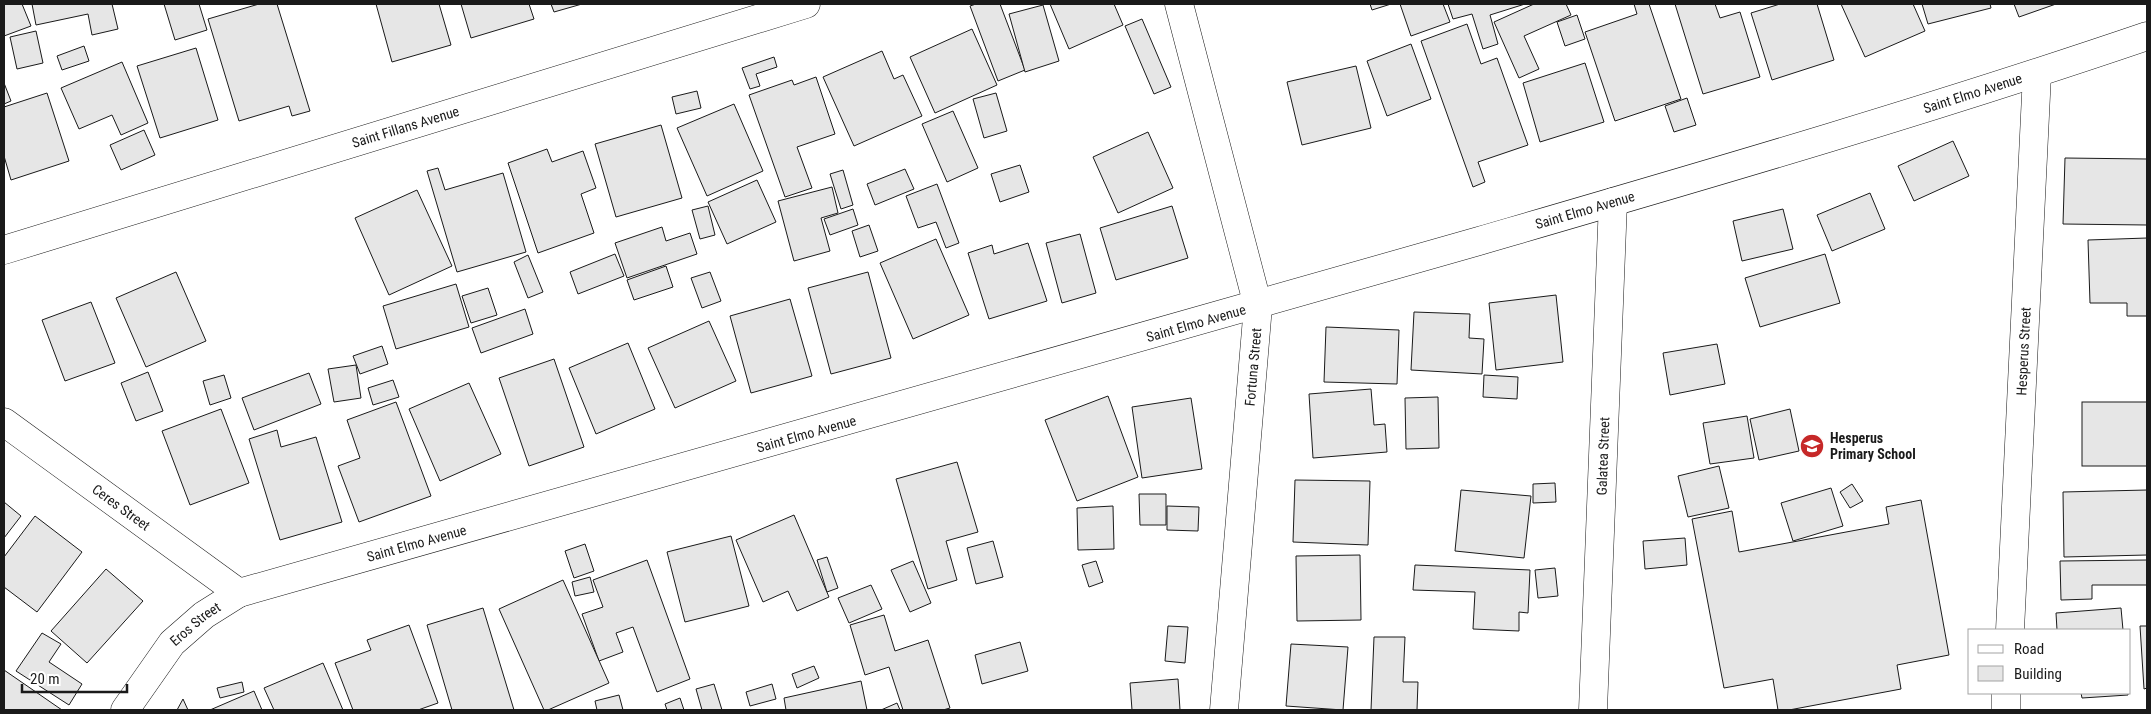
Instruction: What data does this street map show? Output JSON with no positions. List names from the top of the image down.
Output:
{
  "streets": {
    "street": [
      "Saint Elmo Avenue",
      "Saint Fillans Avenue",
      "Hesperus Street",
      "Fortuna Street",
      "Galatea Street",
      "Ceres Street",
      "Eros Street"
    ]
  },
  "crossings": [
    ["Saint Elmo Avenue", "Hesperus Street"],
    ["Saint Elmo Avenue", "Fortuna Street"],
    ["Saint Elmo Avenue", "Galatea Street"],
    ["Saint Elmo Avenue", "Ceres Street"],
    ["Saint Elmo Avenue", "Eros Street"],
    ["Ceres Street", "Eros Street"]
  ],
  "places": {
    "school or university": ["Hesperus Primary School"]
  },
  "legend": ["Road", "Building"],
  "scale_bar": "20 m"
}
